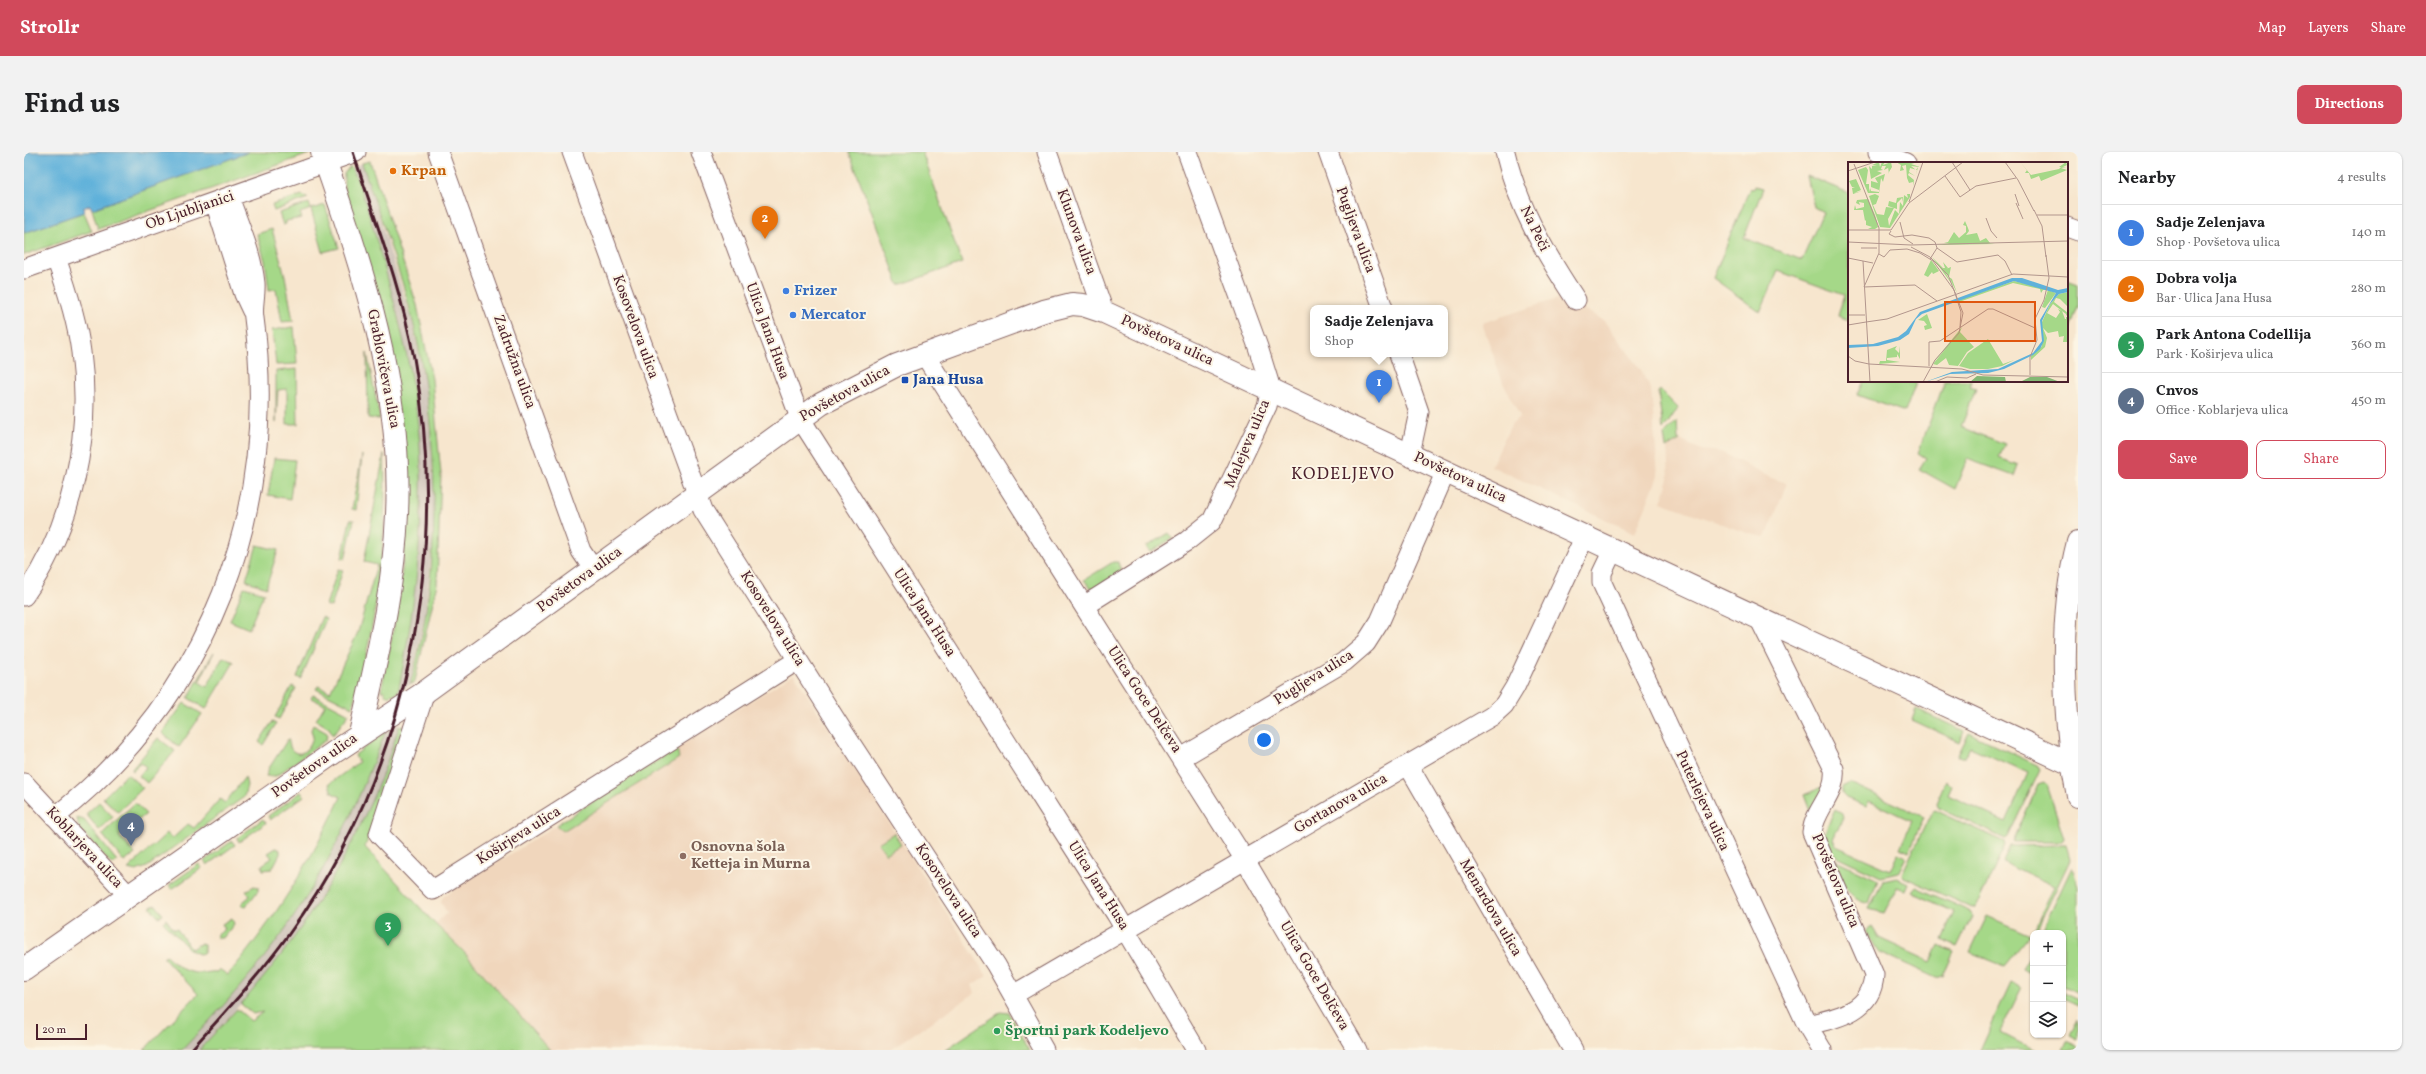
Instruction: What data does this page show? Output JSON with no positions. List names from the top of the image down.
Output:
{
  "streets": {
    "street": [
      "Ob Ljubljanici",
      "Na Peči",
      "Pugljeva ulica",
      "Klunova ulica",
      "Kosovelova ulica",
      "Ulica Jana Husa",
      "Povšetova ulica",
      "Zadružna ulica",
      "Grablovičeva ulica",
      "Malejeva ulica",
      "Ulica Goce Delčeva",
      "Puterlejeva ulica",
      "Gortanova ulica",
      "Koširjeva ulica",
      "Koblarjeva ulica",
      "Menardova ulica"
    ]
  },
  "crossings": [
    ["Ob Ljubljanici", "Grablovičeva ulica"],
    ["Pugljeva ulica", "Povšetova ulica"],
    ["Pugljeva ulica", "Ulica Goce Delčeva"],
    ["Klunova ulica", "Povšetova ulica"],
    ["Kosovelova ulica", "Povšetova ulica"],
    ["Kosovelova ulica", "Gortanova ulica"],
    ["Kosovelova ulica", "Koširjeva ulica"],
    ["Ulica Jana Husa", "Povšetova ulica"],
    ["Ulica Jana Husa", "Gortanova ulica"],
    ["Povšetova ulica", "Zadružna ulica"],
    ["Povšetova ulica", "Grablovičeva ulica"],
    ["Povšetova ulica", "Malejeva ulica"],
    ["Povšetova ulica", "Ulica Goce Delčeva"],
    ["Povšetova ulica", "Puterlejeva ulica"],
    ["Povšetova ulica", "Gortanova ulica"],
    ["Povšetova ulica", "Koširjeva ulica"],
    ["Povšetova ulica", "Koblarjeva ulica"],
    ["Malejeva ulica", "Ulica Goce Delčeva"],
    ["Ulica Goce Delčeva", "Gortanova ulica"],
    ["Gortanova ulica", "Menardova ulica"]
  ],
  "districts": ["KODELJEVO"],
  "places": {
    "other": [
      "Krpan",
      "Frizer",
      "Mercator",
      "Osnovna šola Ketteja in Murna",
      "Športni park Kodeljevo"
    ],
    "transit": ["Jana Husa"]
  },
  "scale_bar": "20 m",
  "page": {
    "header": "Strollr",
    "nav": ["Map", "Layers", "Share"],
    "title": "Find us",
    "buttons": [
      "Directions",
      ["Save", "Share"]
    ],
    "heading": ["Nearby", "4 results"],
    "list": [
      {
        "mark": "1",
        "name": "Sadje Zelenjava",
        "note": "Shop · Povšetova ulica",
        "value": "140 m"
      },
      {
        "mark": "2",
        "name": "Dobra volja",
        "note": "Bar · Ulica Jana Husa",
        "value": "280 m"
      },
      {
        "mark": "3",
        "name": "Park Antona Codellija",
        "note": "Park · Koširjeva ulica",
        "value": "360 m"
      },
      {
        "mark": "4",
        "name": "Cnvos",
        "note": "Office · Koblarjeva ulica",
        "value": "450 m"
      }
    ],
    "pins": [
      "2",
      "1",
      "4",
      "3"
    ],
    "popup": ["Sadje Zelenjava", "Shop"],
    "map_buttons": ["+", "−"],
    "scale": "20 m"
  }
}
